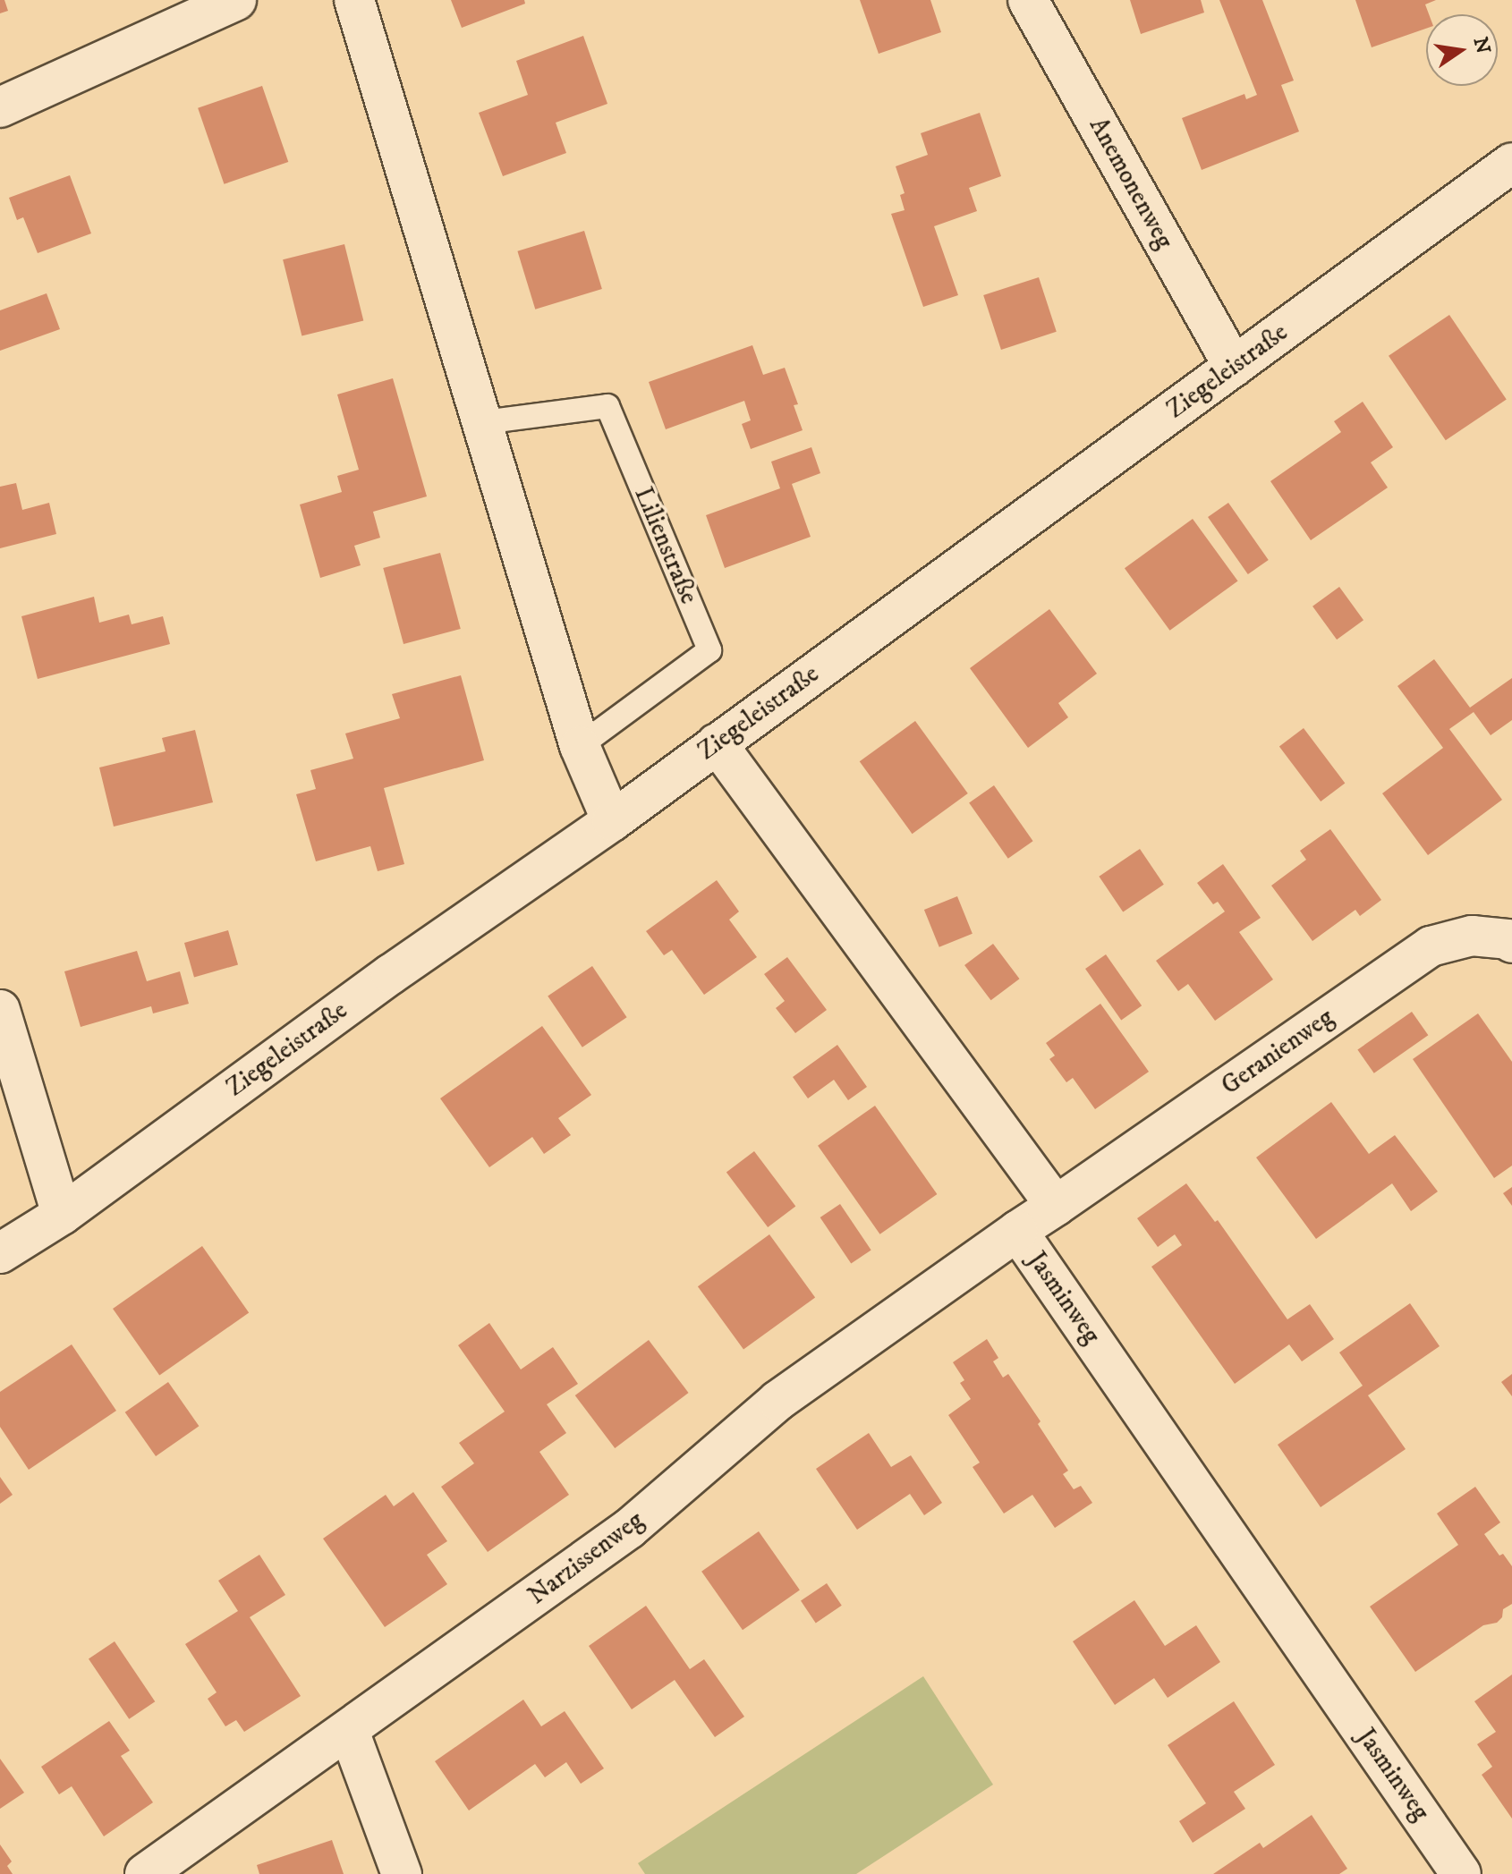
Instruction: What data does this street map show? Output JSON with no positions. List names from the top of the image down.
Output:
{
  "streets": {
    "street": [
      "Anemonenweg",
      "Ziegeleistraße",
      "Geranienweg",
      "Jasminweg",
      "Narzissenweg"
    ],
    "lane": ["Lilienstraße"]
  },
  "crossings": [
    ["Anemonenweg", "Ziegeleistraße"],
    ["Geranienweg", "Jasminweg"],
    ["Jasminweg", "Narzissenweg"]
  ],
  "north": "right"
}
